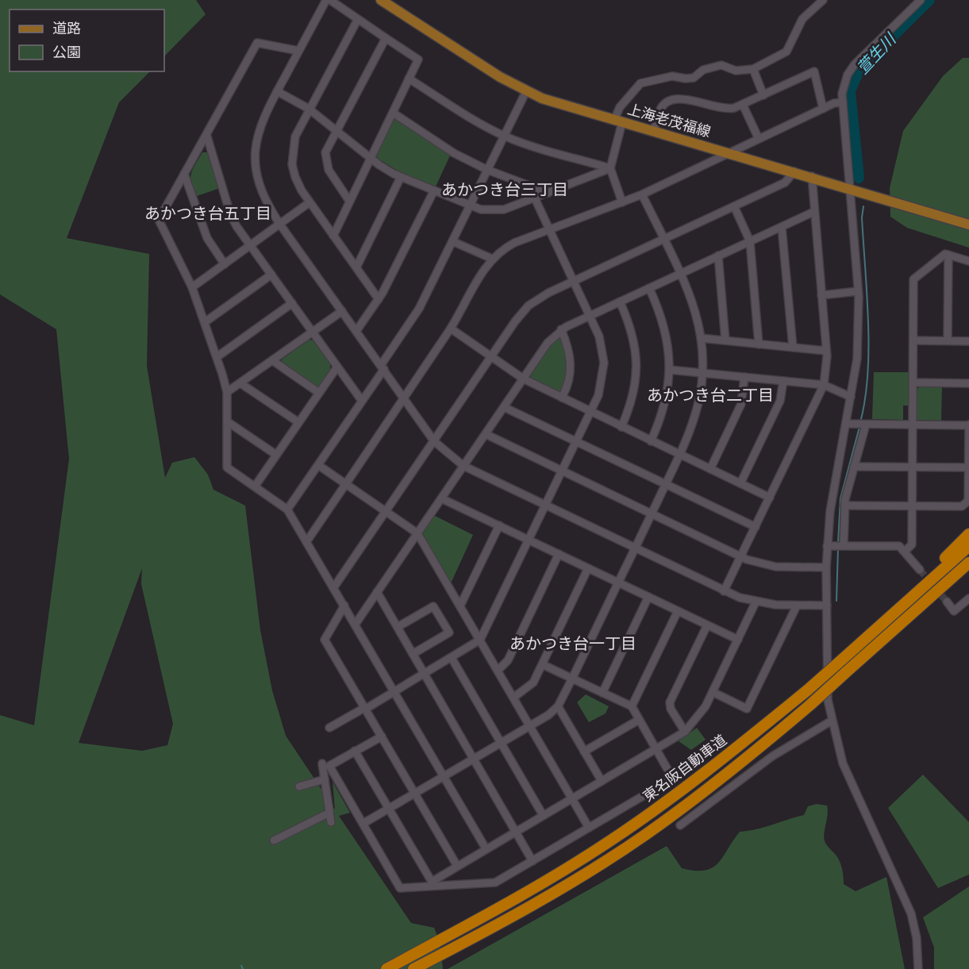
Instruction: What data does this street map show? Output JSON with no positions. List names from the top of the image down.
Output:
{
  "streets": {
    "highway": ["東名阪自動車道"],
    "main road": ["上海老茂福線"]
  },
  "districts": [
    "あかつき台三丁目",
    "あかつき台五丁目",
    "あかつき台二丁目",
    "あかつき台一丁目"
  ],
  "water": ["萱生川"],
  "legend": ["道路", "公園"]
}
